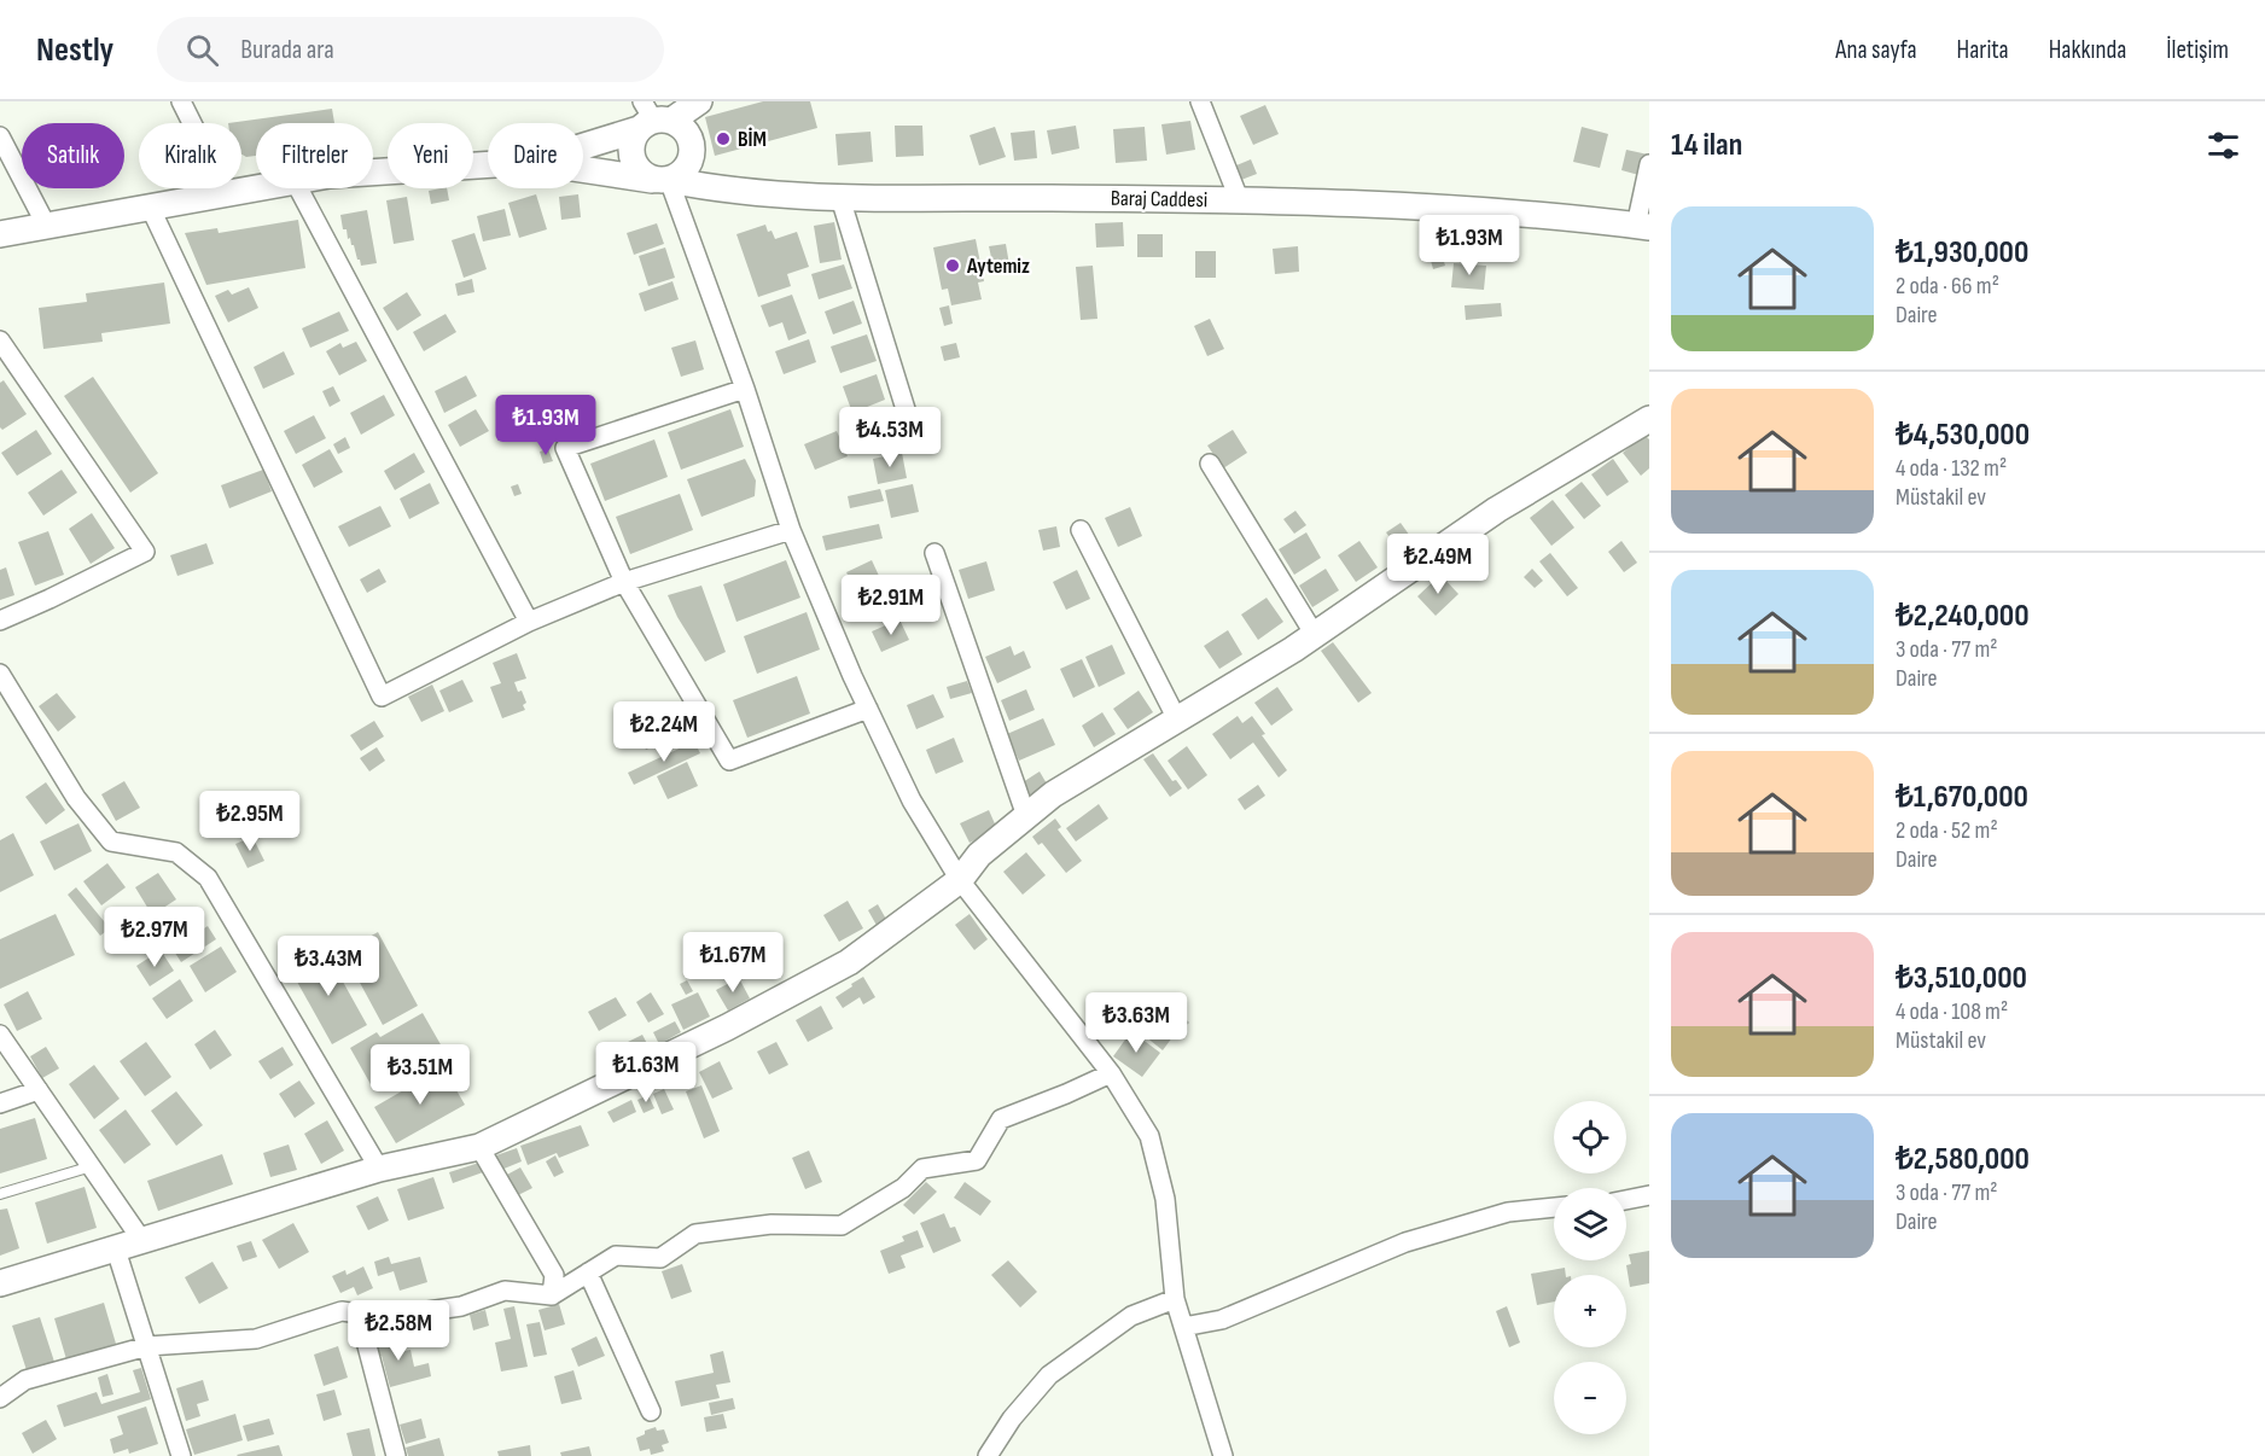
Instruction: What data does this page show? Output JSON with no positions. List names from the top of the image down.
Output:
{
  "streets": {
    "main road": ["Baraj Caddesi"]
  },
  "places": ["BİM", "Aytemiz"],
  "page": {
    "header": "Nestly",
    "search": "Burada ara",
    "nav": [
      "Ana sayfa",
      "Harita",
      "Hakkında",
      "İletişim"
    ],
    "heading": "14 ilan",
    "chip": [
      "Satılık",
      "Kiralık",
      "Filtreler",
      "Yeni",
      "Daire"
    ],
    "list": [
      {
        "name": "₺1,930,000",
        "note": "2 oda · 66 m² · Daire"
      },
      {
        "name": "₺4,530,000",
        "note": "4 oda · 132 m² · Müstakil ev"
      },
      {
        "name": "₺2,240,000",
        "note": "3 oda · 77 m² · Daire"
      },
      {
        "name": "₺1,670,000",
        "note": "2 oda · 52 m² · Daire"
      },
      {
        "name": "₺3,510,000",
        "note": "4 oda · 108 m² · Müstakil ev"
      },
      {
        "name": "₺2,580,000",
        "note": "3 oda · 77 m² · Daire"
      }
    ],
    "price": [
      "₺1.93M",
      "₺1.93M",
      "₺4.53M",
      "₺2.49M",
      "₺2.91M",
      "₺2.24M",
      "₺2.95M",
      "₺2.97M",
      "₺1.67M",
      "₺3.43M",
      "₺3.63M",
      "₺1.63M",
      "₺3.51M",
      "₺2.58M"
    ],
    "map_buttons": ["+", "−"]
  }
}
